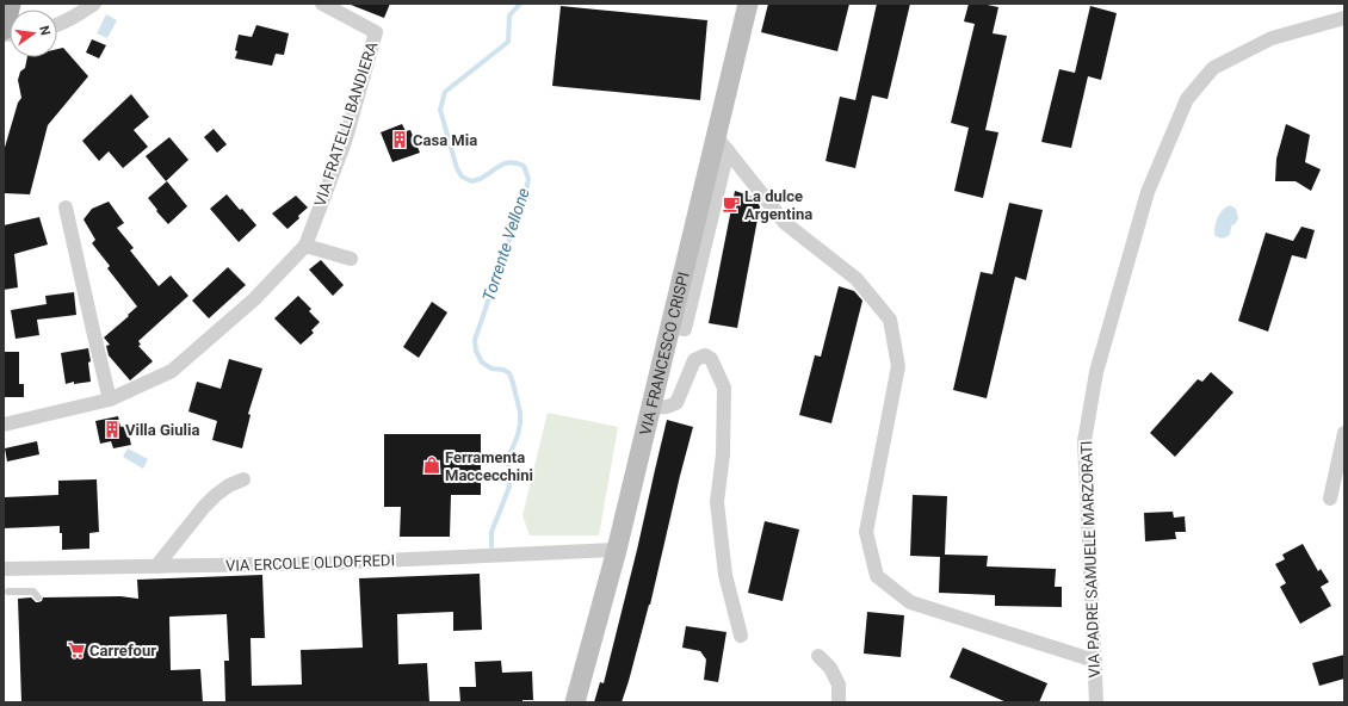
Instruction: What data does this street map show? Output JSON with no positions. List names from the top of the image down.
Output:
{
  "streets": {
    "street": [
      "VIA FRATELLI BANDIERA",
      "VIA FRANCESCO CRISPI",
      "VIA PADRE SAMUELE MARZORATI",
      "VIA ERCOLE OLDOFREDI"
    ]
  },
  "crossings": [
    ["VIA FRANCESCO CRISPI", "VIA ERCOLE OLDOFREDI"]
  ],
  "water": ["Torrente Vellone"],
  "places": {
    "building": ["Casa Mia", "Villa Giulia"],
    "cafe": ["La dulce Argentina"],
    "shop": ["Ferramenta Maccecchini"],
    "supermarket": ["Carrefour"]
  },
  "north": "right"
}
